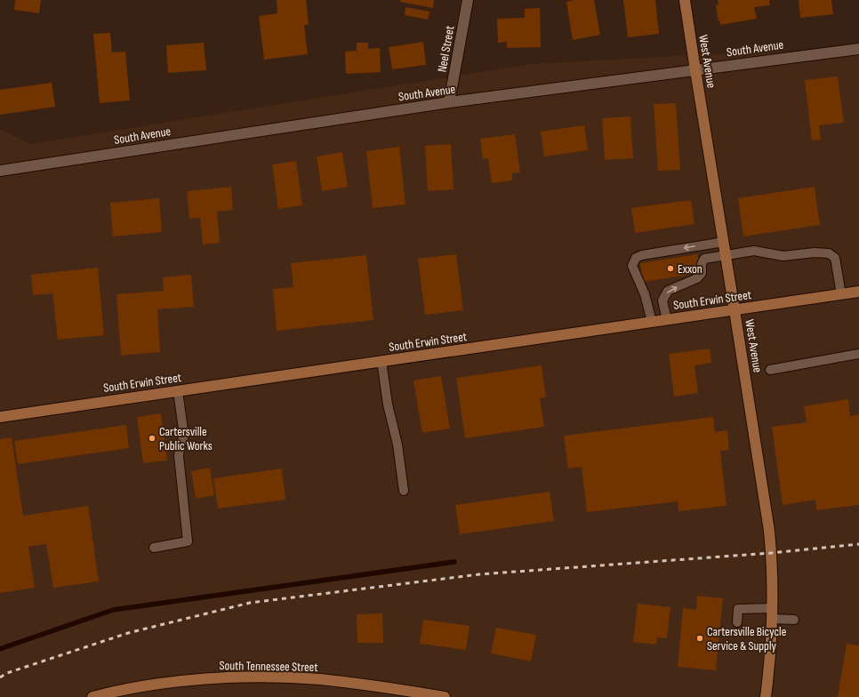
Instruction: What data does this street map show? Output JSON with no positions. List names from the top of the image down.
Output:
{
  "streets": {
    "street": [
      "South Avenue",
      "Neel Street",
      "West Avenue",
      "South Erwin Street",
      "South Tennessee Street"
    ]
  },
  "crossings": [
    ["South Avenue", "Neel Street"],
    ["South Avenue", "West Avenue"],
    ["West Avenue", "South Erwin Street"]
  ],
  "places": ["Exxon", "Cartersville Public Works", "Cartersville Bicycle Service & Supply"]
}
